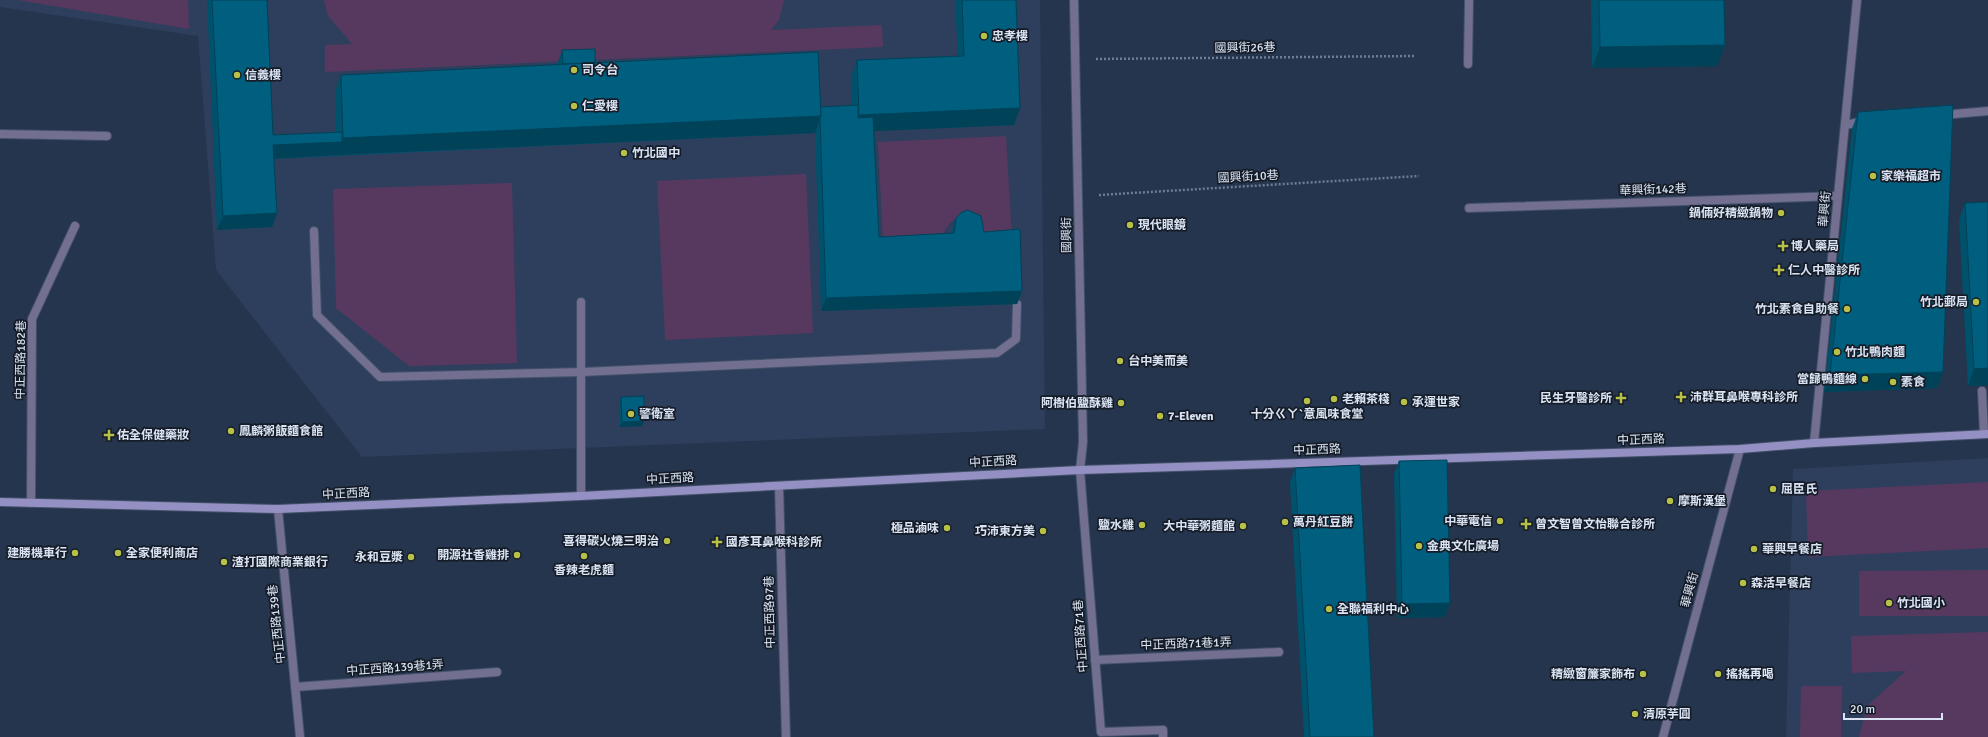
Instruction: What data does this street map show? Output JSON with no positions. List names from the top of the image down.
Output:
{
  "streets": {
    "main road": ["中正西路"],
    "street": [
      "華興街142巷",
      "華興街",
      "國興街",
      "中正西路182巷",
      "中正西路97巷",
      "中正西路139巷",
      "中正西路71巷",
      "中正西路71巷1弄",
      "中正西路139巷1弄"
    ],
    "path": ["國興街26巷", "國興街10巷"]
  },
  "crossings": [
    ["國興街26巷", "國興街"],
    ["國興街10巷", "國興街"],
    ["華興街142巷", "華興街"],
    ["華興街", "中正西路"],
    ["國興街", "中正西路"],
    ["國興街", "中正西路71巷"],
    ["中正西路182巷", "中正西路"],
    ["中正西路", "中正西路97巷"],
    ["中正西路", "中正西路139巷"],
    ["中正西路", "中正西路71巷"],
    ["中正西路139巷", "中正西路139巷1弄"],
    ["中正西路71巷", "中正西路71巷1弄"]
  ],
  "places": {
    "other": [
      "忠孝樓",
      "司令台",
      "信義樓",
      "仁愛樓",
      "竹北國中",
      "家樂福超市",
      "鍋倆好精緻鍋物",
      "現代眼鏡",
      "竹北郵局",
      "竹北素食自助餐",
      "竹北鴨肉麵",
      "台中美而美",
      "當歸鴨麵線",
      "素食",
      "老賴茶棧",
      "十分ㄍㄚˋ意風味食堂",
      "承運世家",
      "阿樹伯鹽酥雞",
      "警衛室",
      "7-Eleven",
      "鳳麟粥飯麵食館",
      "屈臣氏",
      "摩斯漢堡",
      "中華電信",
      "萬丹紅豆餅",
      "鹽水雞",
      "大中華粥麵館",
      "極品滷味",
      "巧沛東方美",
      "喜得碳火燒三明治",
      "金典文化廣場",
      "華興早餐店",
      "建勝機車行",
      "全家便利商店",
      "開源社香雞排",
      "香辣老虎麵",
      "永和豆漿",
      "渣打國際商業銀行",
      "森活早餐店",
      "竹北國小",
      "全聯福利中心",
      "精緻窗簾家飾布",
      "搖搖再喝",
      "清原芋圓"
    ],
    "health": [
      "博人藥局",
      "仁人中醫診所",
      "沛群耳鼻喉專科診所",
      "民生牙醫診所",
      "佑全保健藥妝",
      "曾文智曾文怡聯合診所",
      "國彥耳鼻喉科診所"
    ]
  },
  "scale_bar": "20 m"
}
